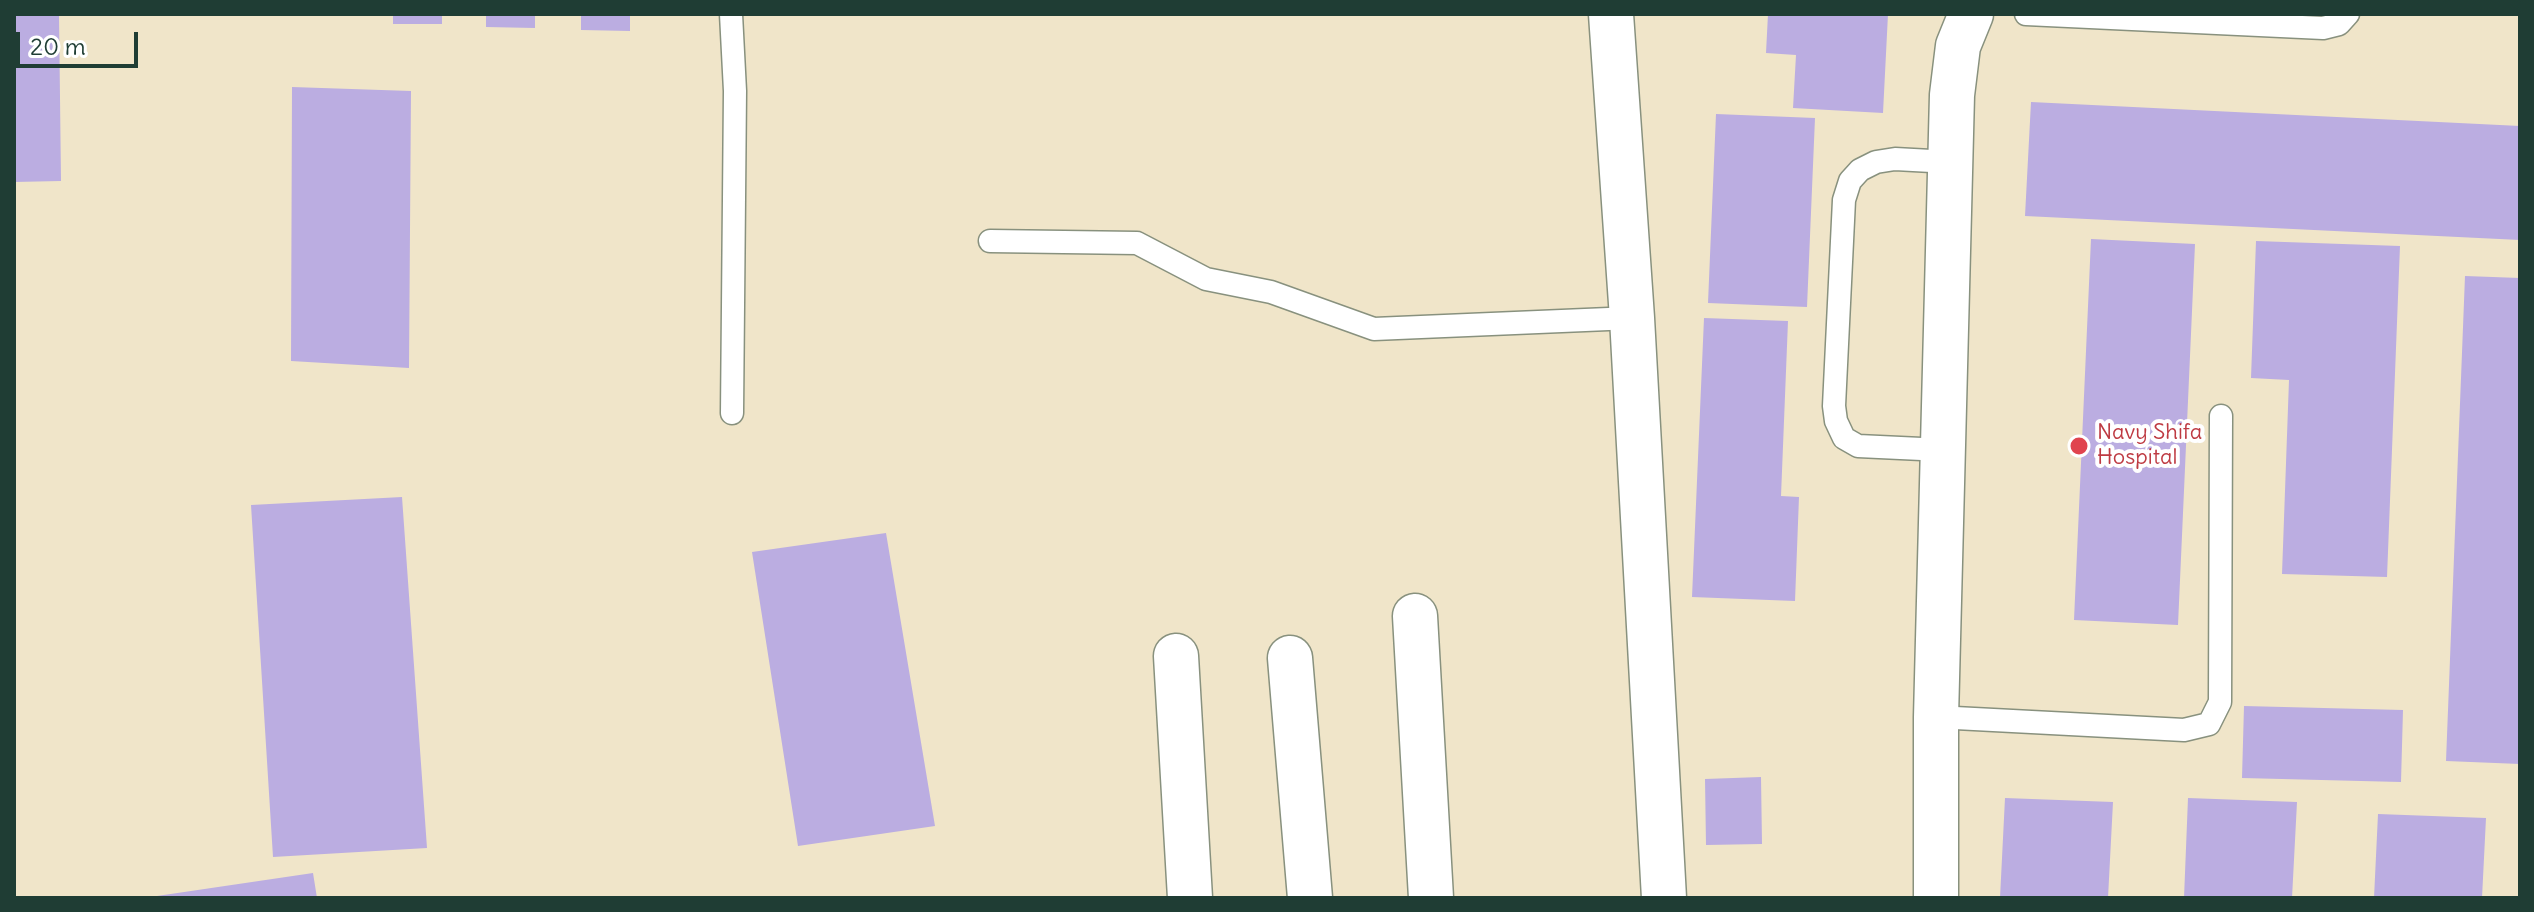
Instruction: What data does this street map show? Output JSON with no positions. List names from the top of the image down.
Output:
{
  "places": ["Navy Shifa Hospital"],
  "scale_bar": "20 m"
}
